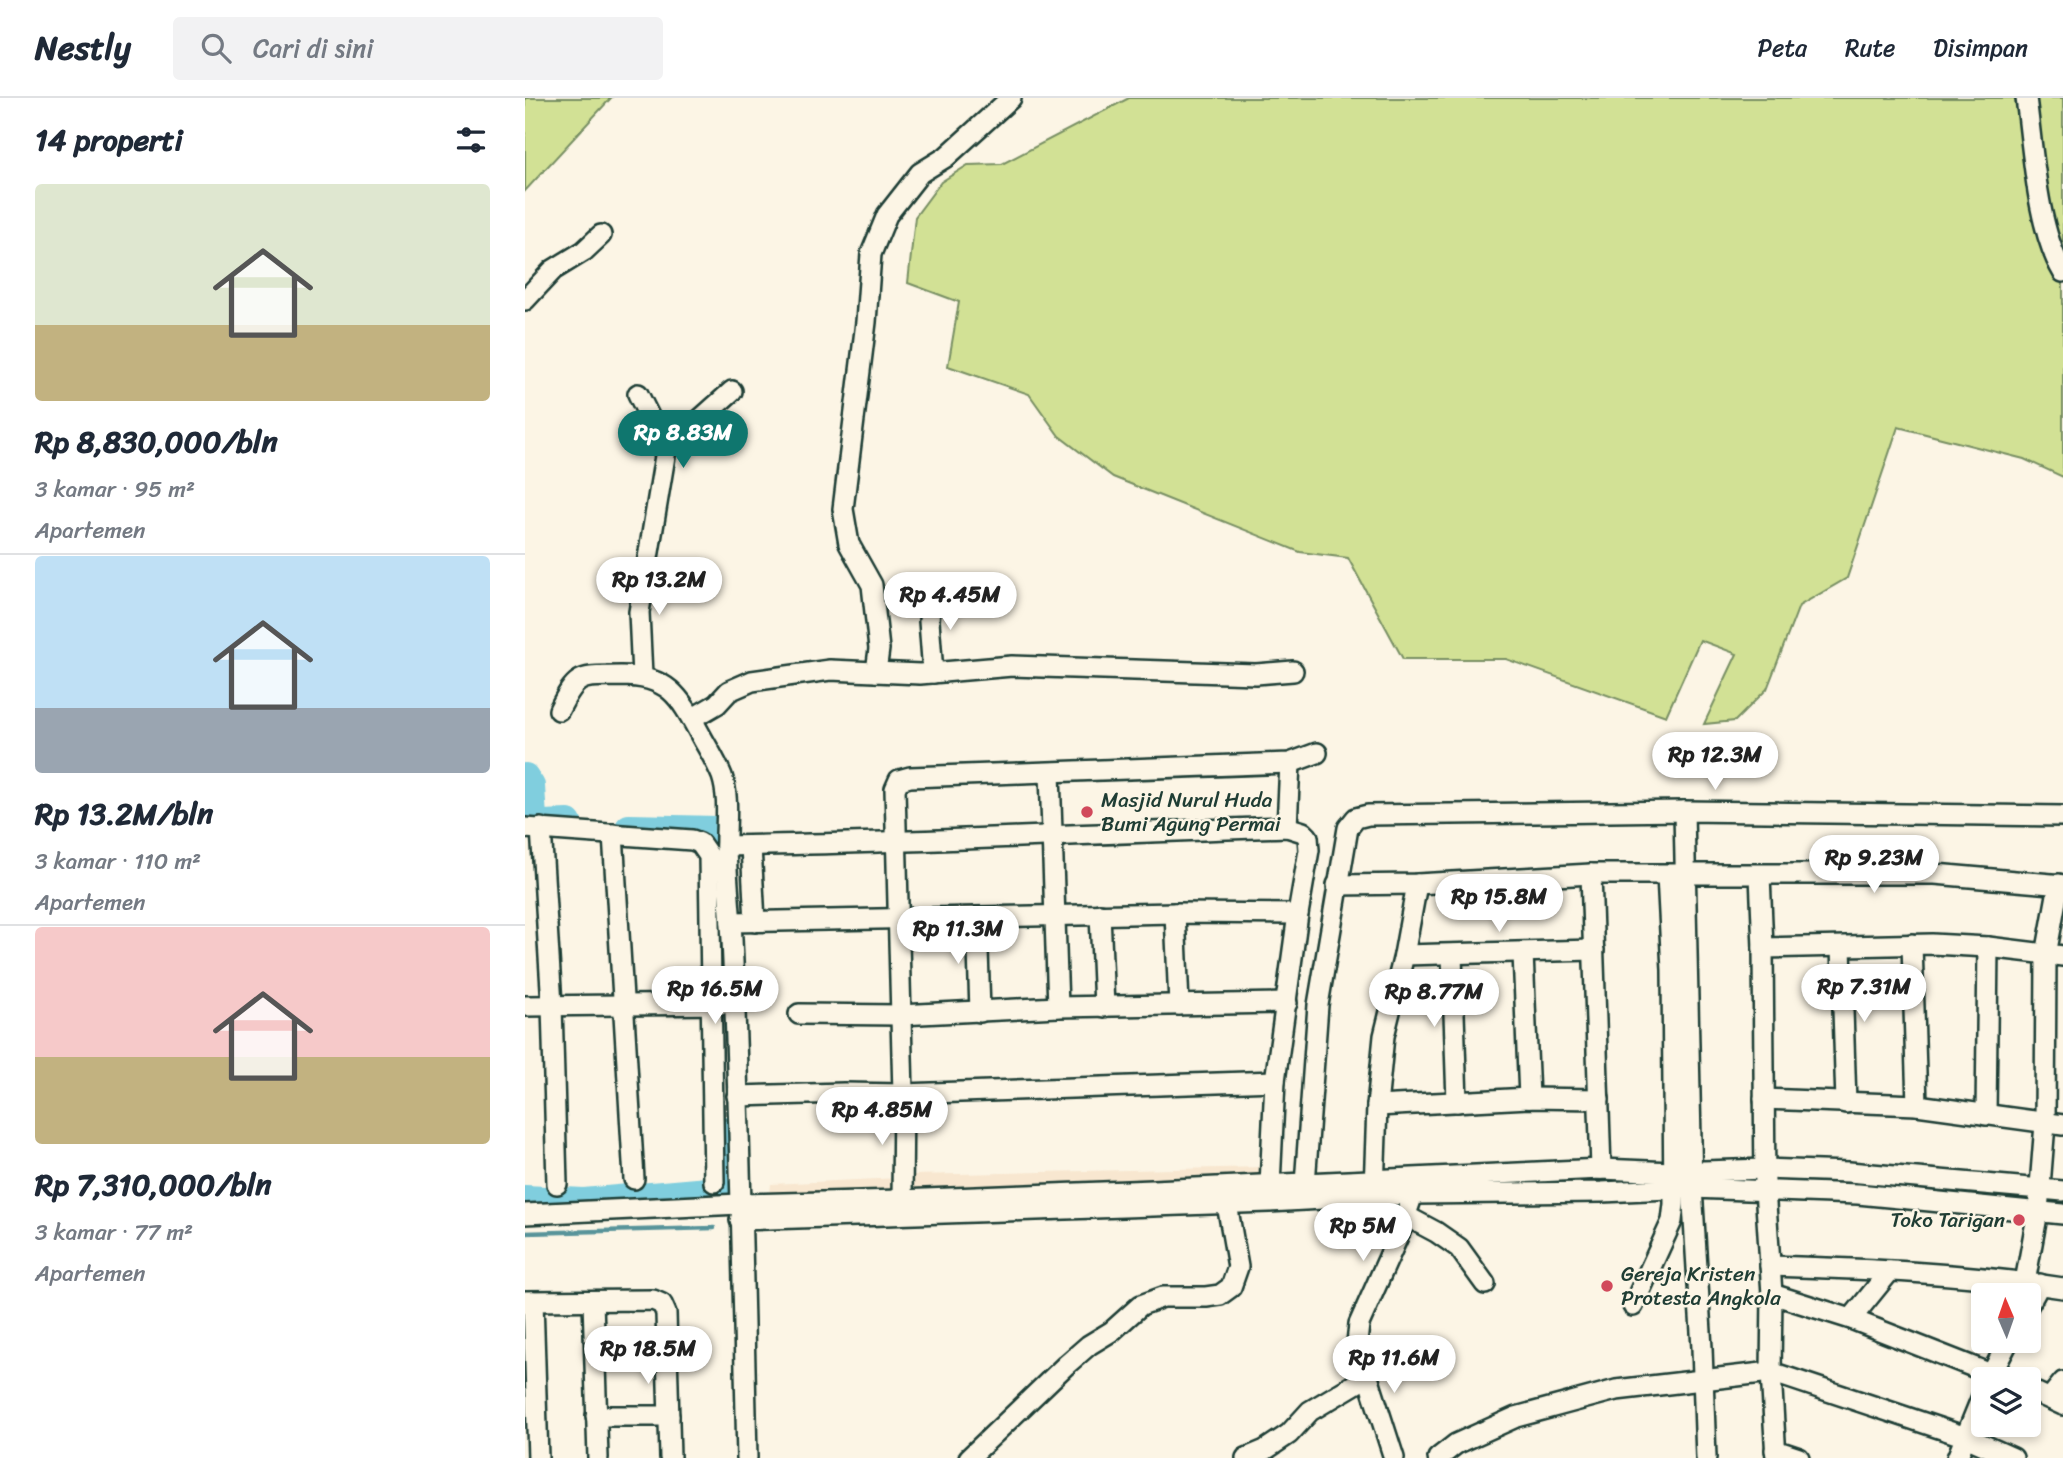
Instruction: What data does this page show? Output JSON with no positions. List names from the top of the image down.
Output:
{
  "places": ["Masjid Nurul Huda Bumi Agung Permai", "Toko Tarigan", "Gereja Kristen Protesta Angkola"],
  "north": "top",
  "page": {
    "header": "Nestly",
    "search": "Cari di sini",
    "nav": ["Peta", "Rute", "Disimpan"],
    "heading": "14 properti",
    "list": [
      {
        "name": "Rp 8,830,000/bln",
        "note": "3 kamar · 95 m² · Apartemen"
      },
      {
        "name": "Rp 13.2M/bln",
        "note": "3 kamar · 110 m² · Apartemen"
      },
      {
        "name": "Rp 7,310,000/bln",
        "note": "3 kamar · 77 m² · Apartemen"
      }
    ],
    "price": [
      "Rp 8.83M",
      "Rp 13.2M",
      "Rp 4.45M",
      "Rp 12.3M",
      "Rp 9.23M",
      "Rp 15.8M",
      "Rp 11.3M",
      "Rp 7.31M",
      "Rp 16.5M",
      "Rp 8.77M",
      "Rp 4.85M",
      "Rp 5M",
      "Rp 18.5M",
      "Rp 11.6M"
    ]
  }
}
